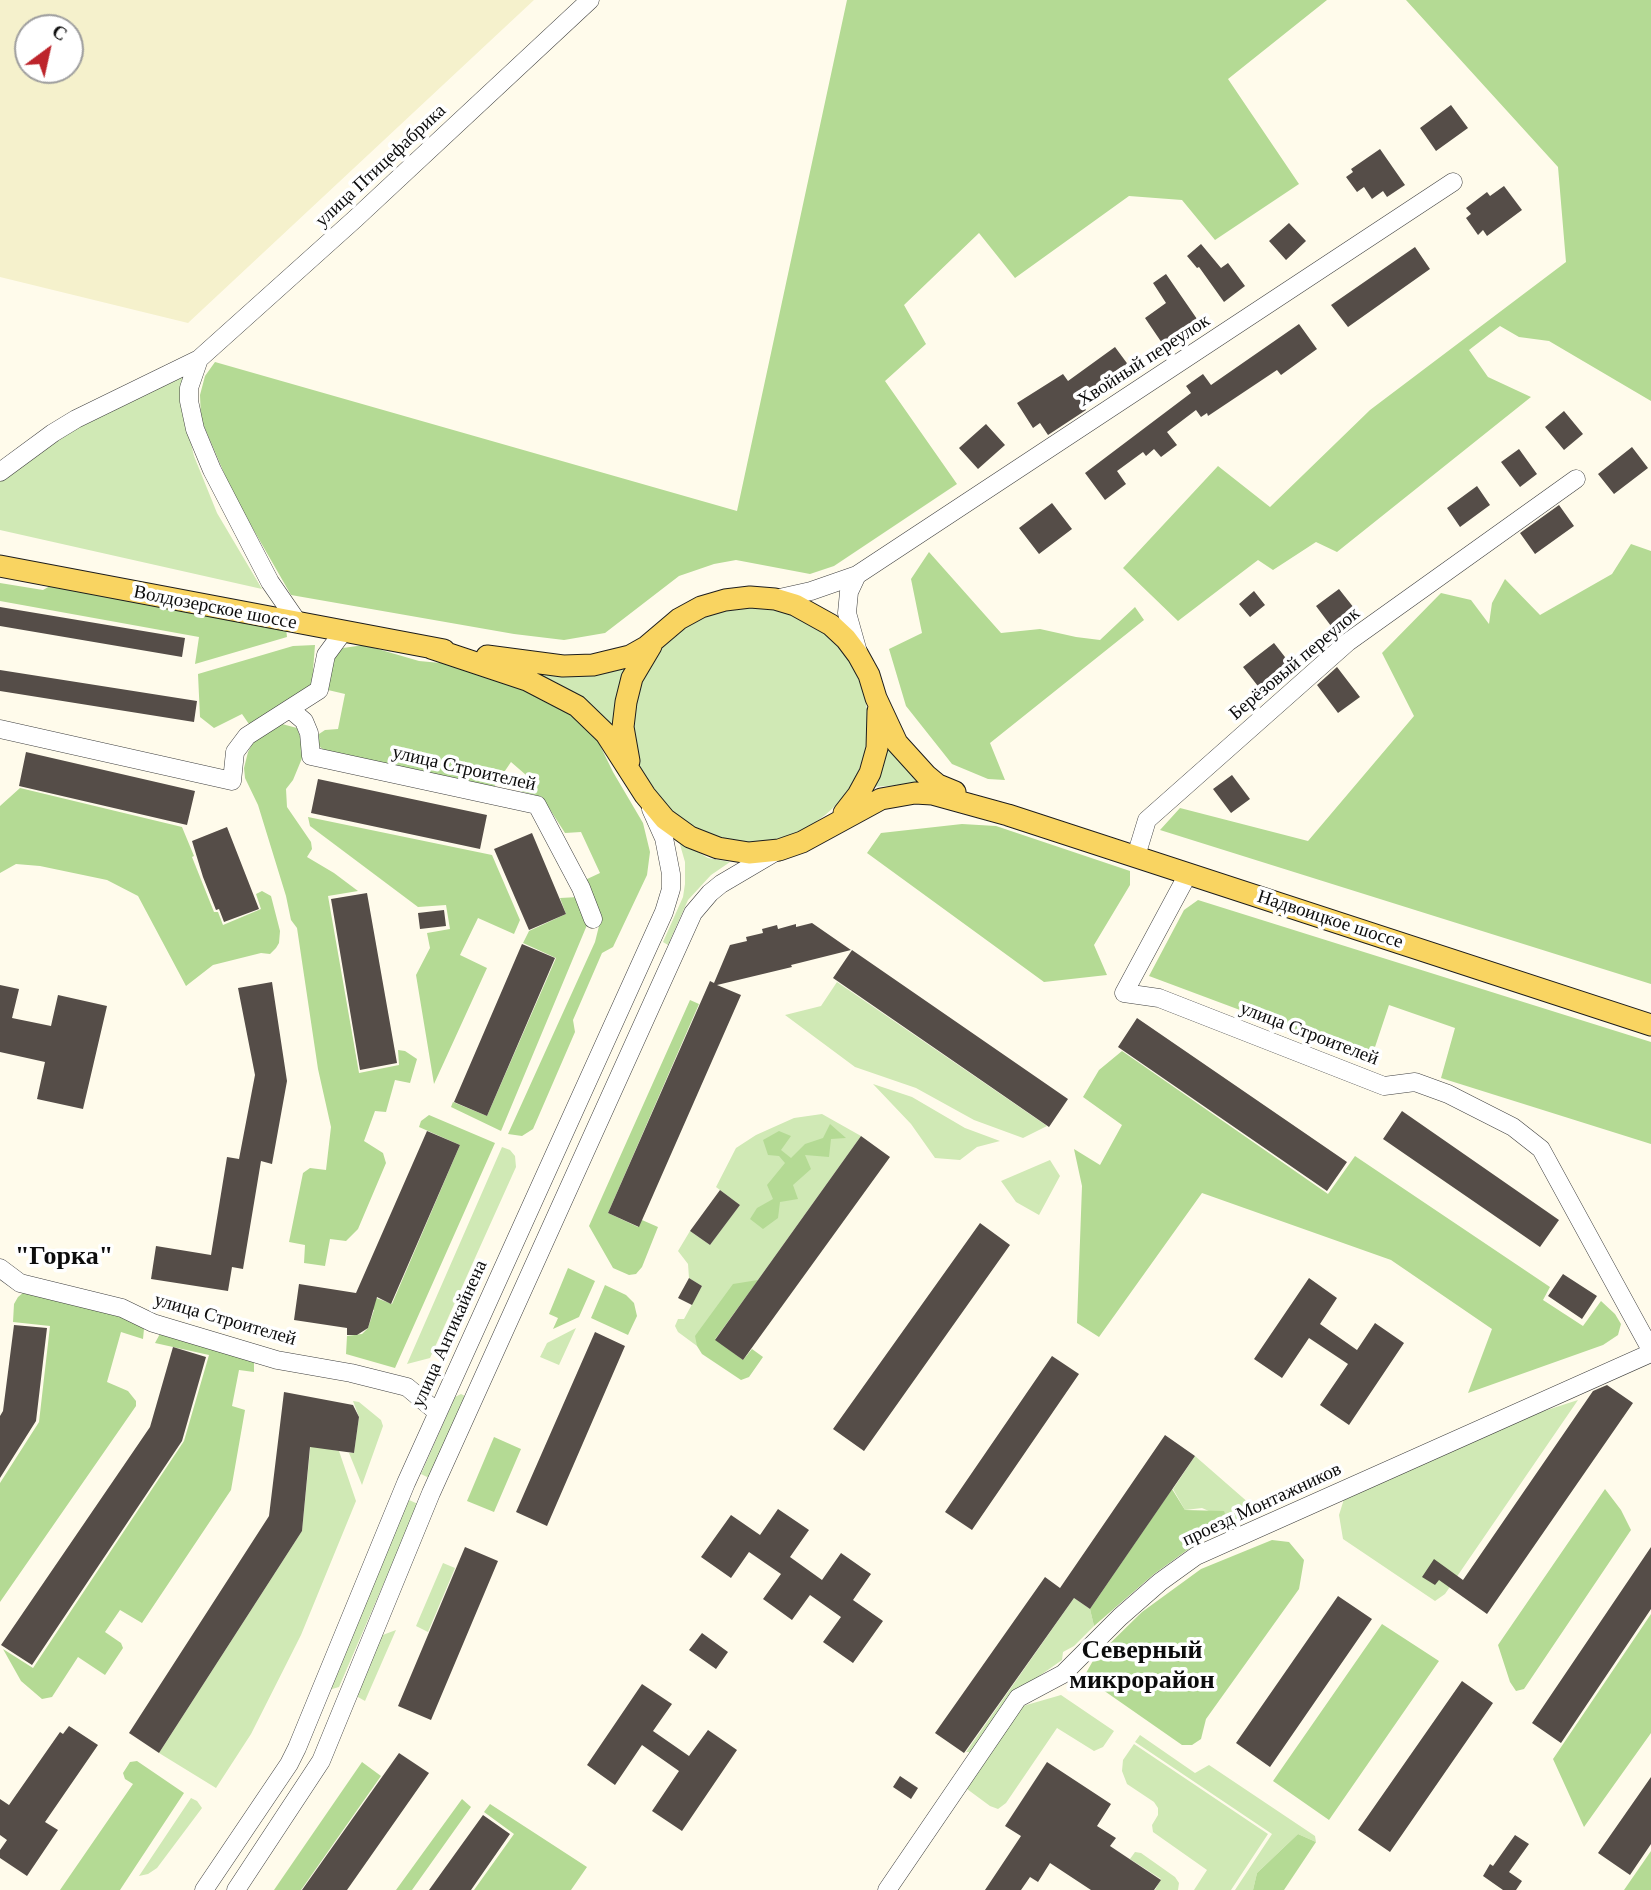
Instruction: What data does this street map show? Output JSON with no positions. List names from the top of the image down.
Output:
{
  "streets": {
    "main road": ["Волдозерское шоссе", "Надвоицкое шоссе"],
    "street": [
      "улица Птицефабрика",
      "Хвойный переулок",
      "Берёзовый переулок",
      "улица Строителей",
      "улица Антикайнена",
      "проезд Монтажников"
    ]
  },
  "crossings": [
    ["Берёзовый переулок", "Надвоицкое шоссе"],
    ["улица Строителей", "Надвоицкое шоссе"],
    ["улица Строителей", "улица Антикайнена"],
    ["улица Строителей", "проезд Монтажников"]
  ],
  "districts": ["\"Горка\"", "Северный микрорайон"],
  "north": "top right"
}
